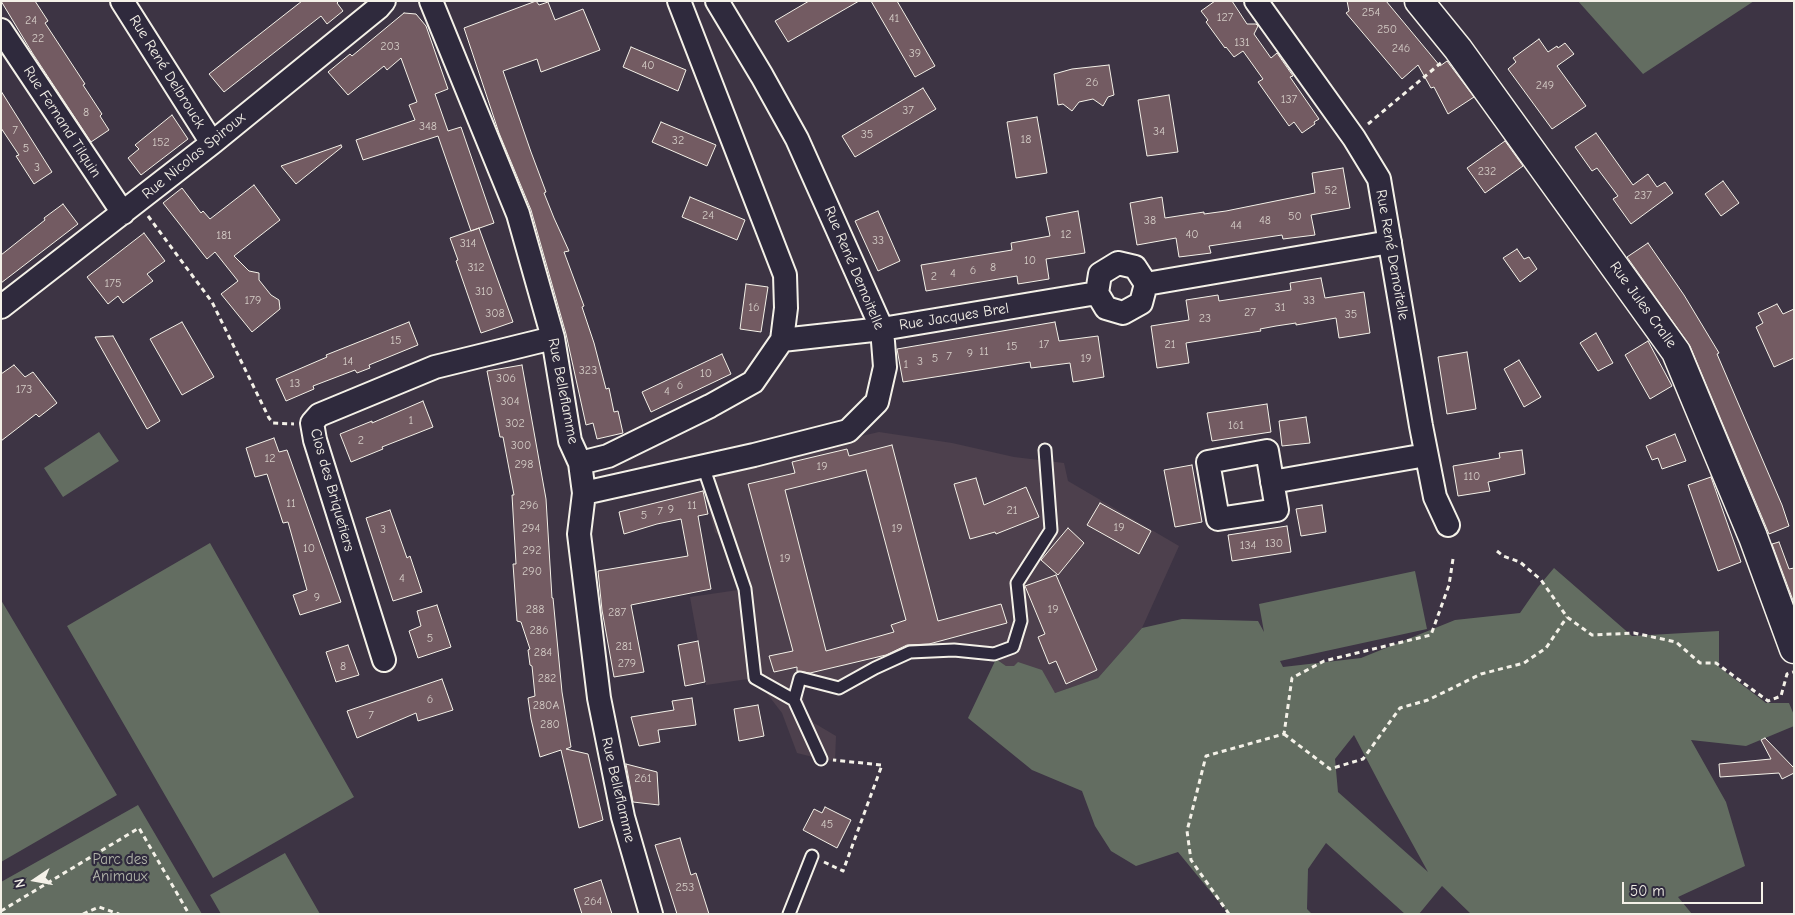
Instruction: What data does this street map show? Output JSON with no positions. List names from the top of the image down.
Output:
{
  "streets": {
    "street": [
      "Rue René Delbrouck",
      "Rue Fernand Tilquin",
      "Rue Nicolas Spiroux",
      "Rue René Demoitelle",
      "Rue Jules Cralle",
      "Rue Jacques Brel",
      "Rue Belleflamme",
      "Clos des Briquetiers"
    ]
  },
  "crossings": [
    ["Rue René Delbrouck", "Rue Nicolas Spiroux"],
    ["Rue Fernand Tilquin", "Rue Nicolas Spiroux"],
    ["Rue René Demoitelle", "Rue Jacques Brel"],
    ["Rue René Demoitelle", "Rue Belleflamme"],
    ["Rue Belleflamme", "Clos des Briquetiers"]
  ],
  "parks": ["Parc des Animaux"],
  "house_numbers": [
    "254",
    "127",
    "41",
    "24",
    "250",
    "22",
    "131",
    "203",
    "246",
    "39",
    "40",
    "26",
    "249",
    "137",
    "37",
    "8",
    "348",
    "7",
    "34",
    "35",
    "18",
    "32",
    "152",
    "5",
    "3",
    "232",
    "52",
    "237",
    "24",
    "50",
    "38",
    "48",
    "44",
    "12",
    "40",
    "181",
    "33",
    "314",
    "10",
    "312",
    "8",
    "6",
    "4",
    "2",
    "175",
    "310",
    "179",
    "33",
    "16",
    "31",
    "27",
    "308",
    "35",
    "23",
    "15",
    "17",
    "21",
    "15",
    "11",
    "9",
    "7",
    "5",
    "19",
    "14",
    "3",
    "1",
    "323",
    "10",
    "306",
    "13",
    "6",
    "173",
    "4",
    "304",
    "1",
    "302",
    "161",
    "2",
    "300",
    "12",
    "298",
    "19",
    "110",
    "11",
    "296",
    "11",
    "9",
    "21",
    "7",
    "5",
    "19",
    "294",
    "19",
    "3",
    "130",
    "134",
    "10",
    "292",
    "19",
    "290",
    "4",
    "9",
    "288",
    "19",
    "287",
    "286",
    "5",
    "281",
    "284",
    "279",
    "8",
    "282",
    "6",
    "280A",
    "7",
    "280",
    "261",
    "45",
    "253",
    "264"
  ],
  "scale_bar": "50 m",
  "north": "left"
}
